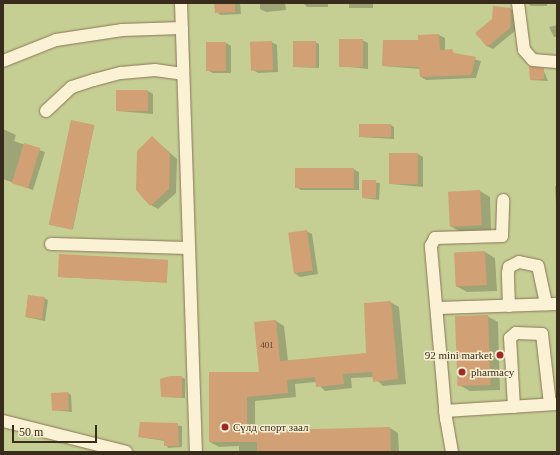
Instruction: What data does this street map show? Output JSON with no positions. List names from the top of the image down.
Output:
{
  "places": ["92 mini market", "pharmacy", "Сүлд спорт заал"],
  "house_numbers": ["401"],
  "scale_bar": "50 m"
}
